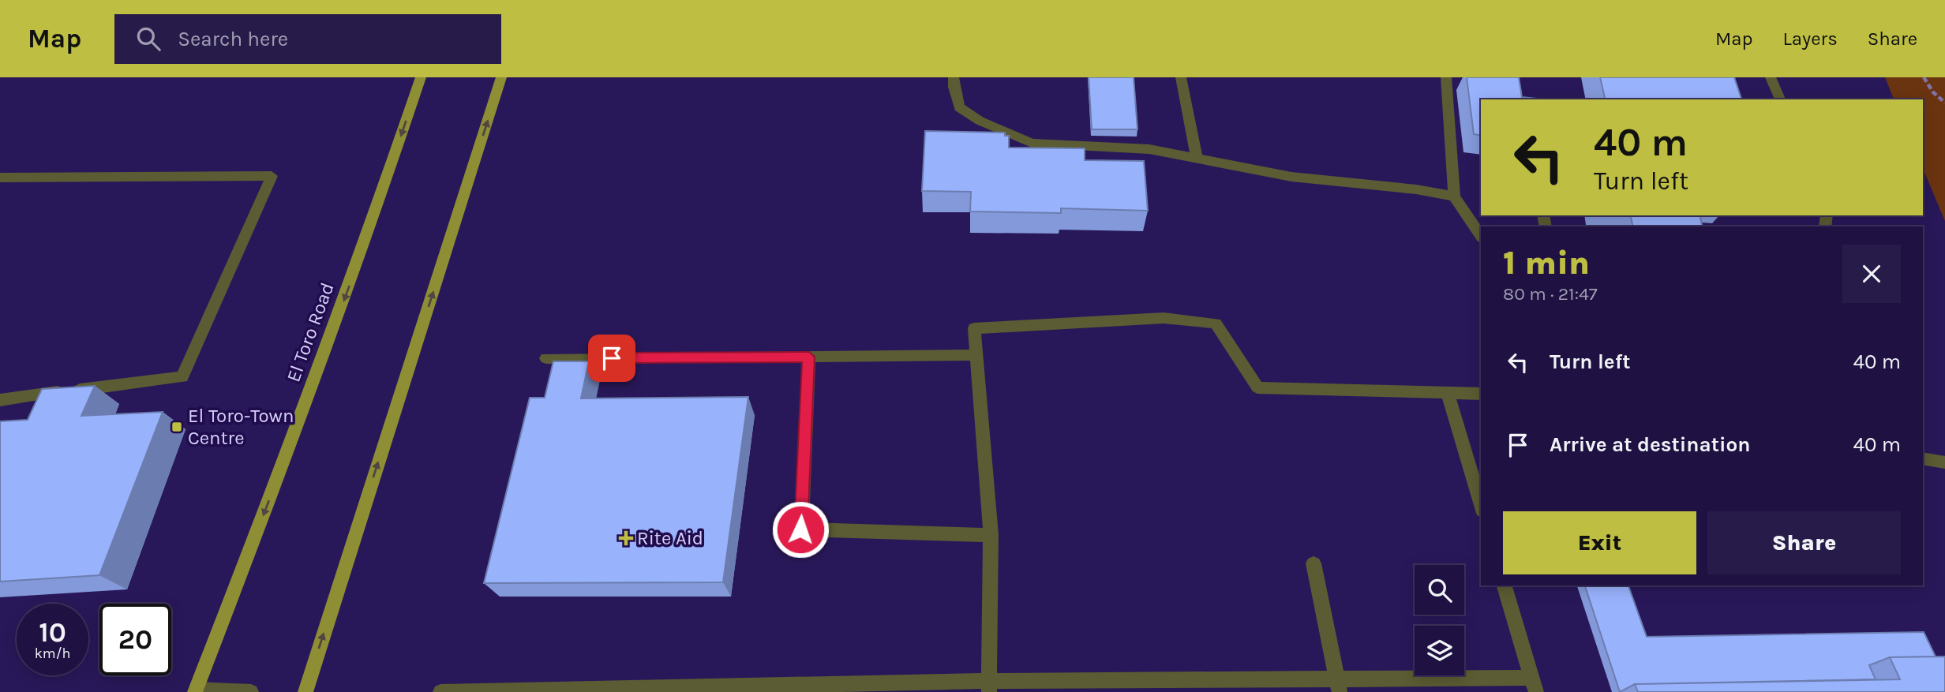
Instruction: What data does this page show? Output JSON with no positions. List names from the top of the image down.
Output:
{
  "streets": {
    "main road": ["El Toro Road"]
  },
  "places": {
    "transit": ["El Toro-Town Centre"],
    "health": ["Rite Aid"]
  },
  "page": {
    "header": "Map",
    "search": "Search here",
    "nav": ["Map", "Layers", "Share"],
    "turn": ["40 m", "Turn left"],
    "heading": ["1 min", "80 m · 21:47"],
    "list": [
      {
        "name": "Turn left",
        "value": "40 m"
      },
      {
        "name": "Arrive at destination",
        "value": "40 m"
      }
    ],
    "buttons": ["Exit", "Share"],
    "speed": "10 km/h",
    "limit": "20"
  }
}
